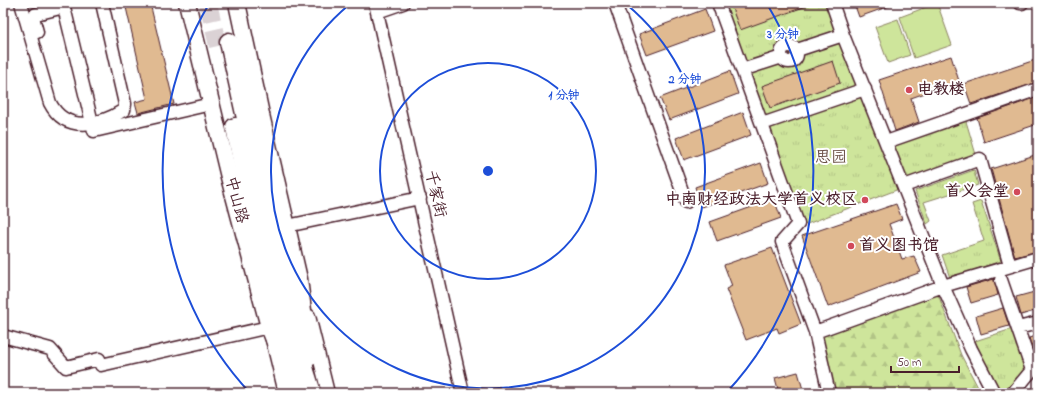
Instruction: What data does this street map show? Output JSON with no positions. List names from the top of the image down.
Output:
{
  "streets": {
    "highway": ["中山路"],
    "street": ["千家街"]
  },
  "parks": ["思园"],
  "places": [
    "电教楼",
    "首义会堂",
    "中南财经政法大学首义校区",
    "首义图书馆"
  ],
  "scale_bar": "50 m",
  "rings": ["3 分钟", "2 分钟", "1 分钟"]
}
